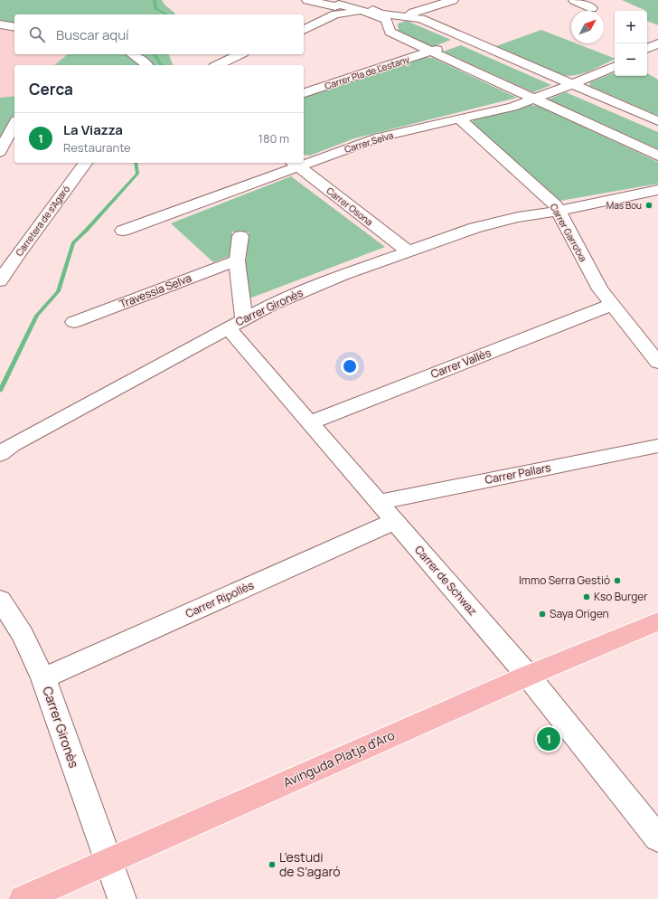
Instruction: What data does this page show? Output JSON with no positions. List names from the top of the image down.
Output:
{
  "streets": {
    "main road": ["Avinguda Platja d'Aro"],
    "street": [
      "Carrer Pla de Ľestany",
      "Carrer Selva",
      "Carrer Osona",
      "Carretera de s'Agaró",
      "Carrer Garrotxa",
      "Travessia Selva",
      "Carrer Gironès",
      "Carrer Vallès",
      "Carrer Pallars",
      "Carrer de Schwaz",
      "Carrer Ripollès"
    ]
  },
  "crossings": [
    ["Carrer Selva", "Carrer Osona"],
    ["Carrer Selva", "Carrer Garrotxa"],
    ["Carrer Osona", "Carrer Gironès"],
    ["Carrer Garrotxa", "Carrer Gironès"],
    ["Carrer Garrotxa", "Carrer Vallès"],
    ["Carrer Gironès", "Carrer de Schwaz"],
    ["Carrer Gironès", "Carrer Ripollès"],
    ["Carrer Gironès", "Avinguda Platja d'Aro"],
    ["Carrer Vallès", "Carrer de Schwaz"],
    ["Carrer Pallars", "Carrer de Schwaz"],
    ["Carrer de Schwaz", "Carrer Ripollès"],
    ["Carrer de Schwaz", "Avinguda Platja d'Aro"]
  ],
  "places": [
    "Mas Bou",
    "Immo Serra Gestió",
    "Kso Burger",
    "Saya Origen",
    "L’estudi de S’agaró"
  ],
  "north": "top right",
  "page": {
    "map_buttons": ["+", "−"],
    "search": "Buscar aquí",
    "heading": "Cerca",
    "list": [
      {
        "mark": "1",
        "name": "La Viazza",
        "note": "Restaurante",
        "value": "180 m"
      }
    ],
    "pins": "1"
  }
}
